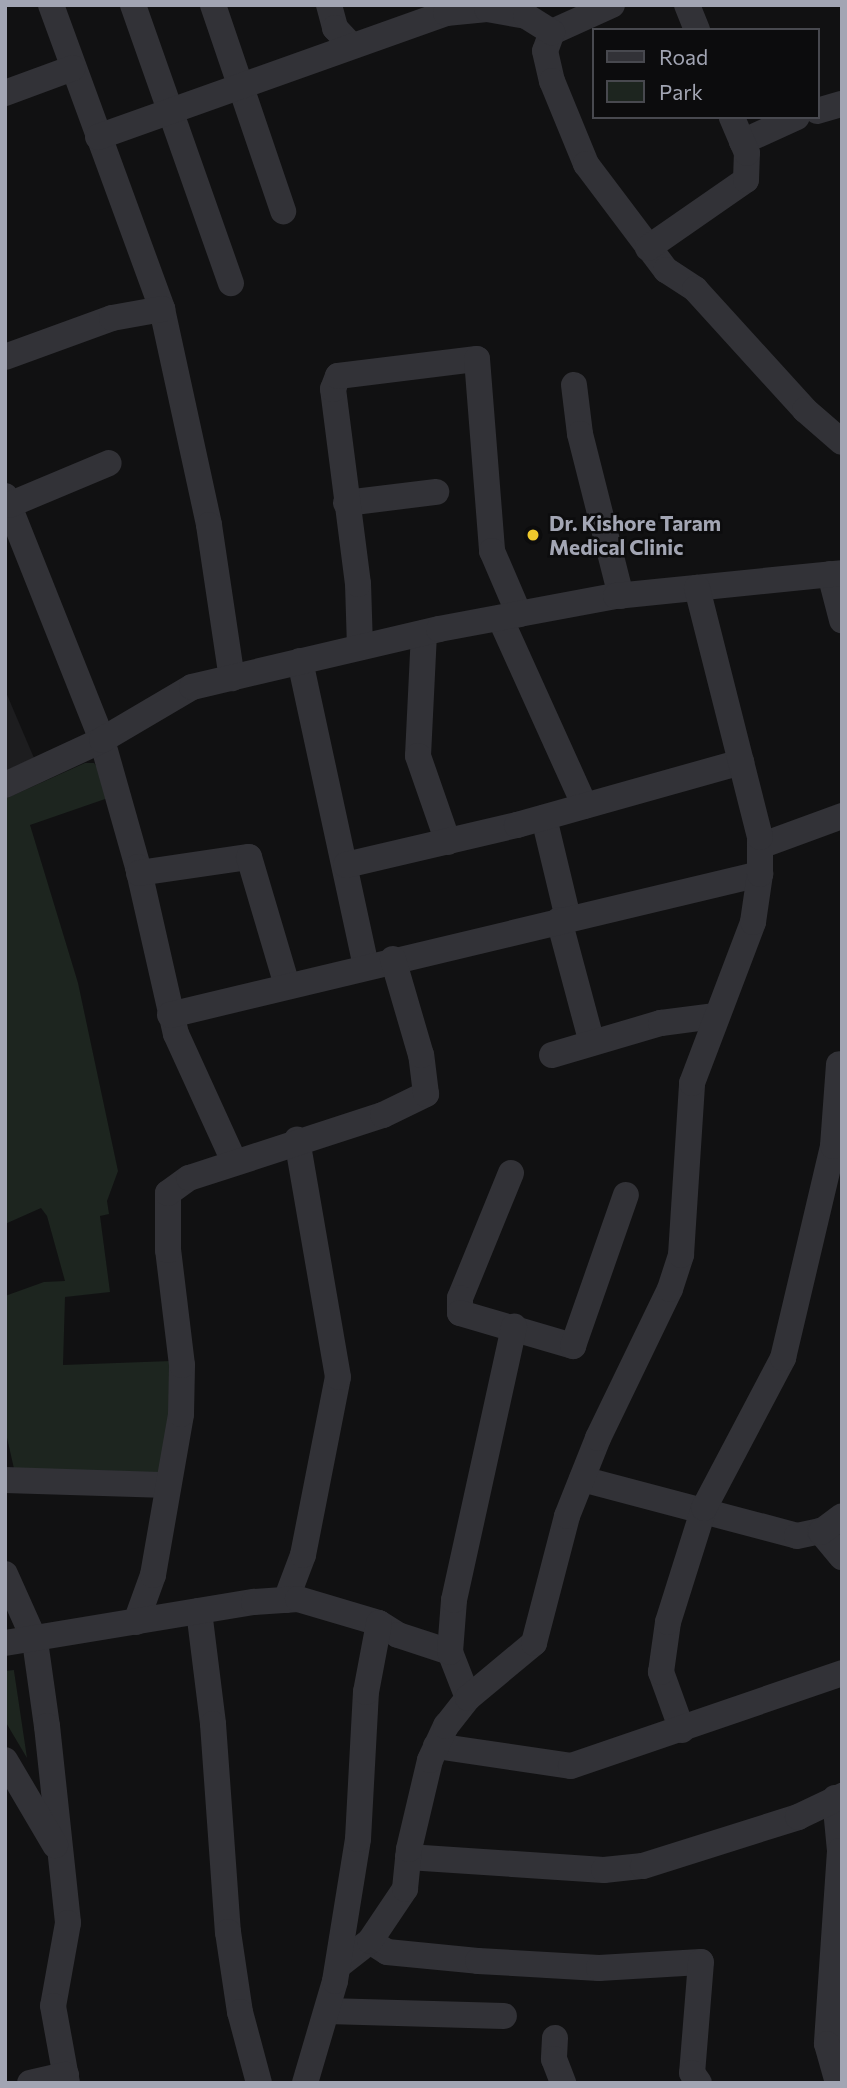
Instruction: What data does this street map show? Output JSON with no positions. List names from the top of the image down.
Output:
{
  "places": ["Dr. Kishore Taram Medical Clinic"],
  "legend": ["Road", "Park"]
}
